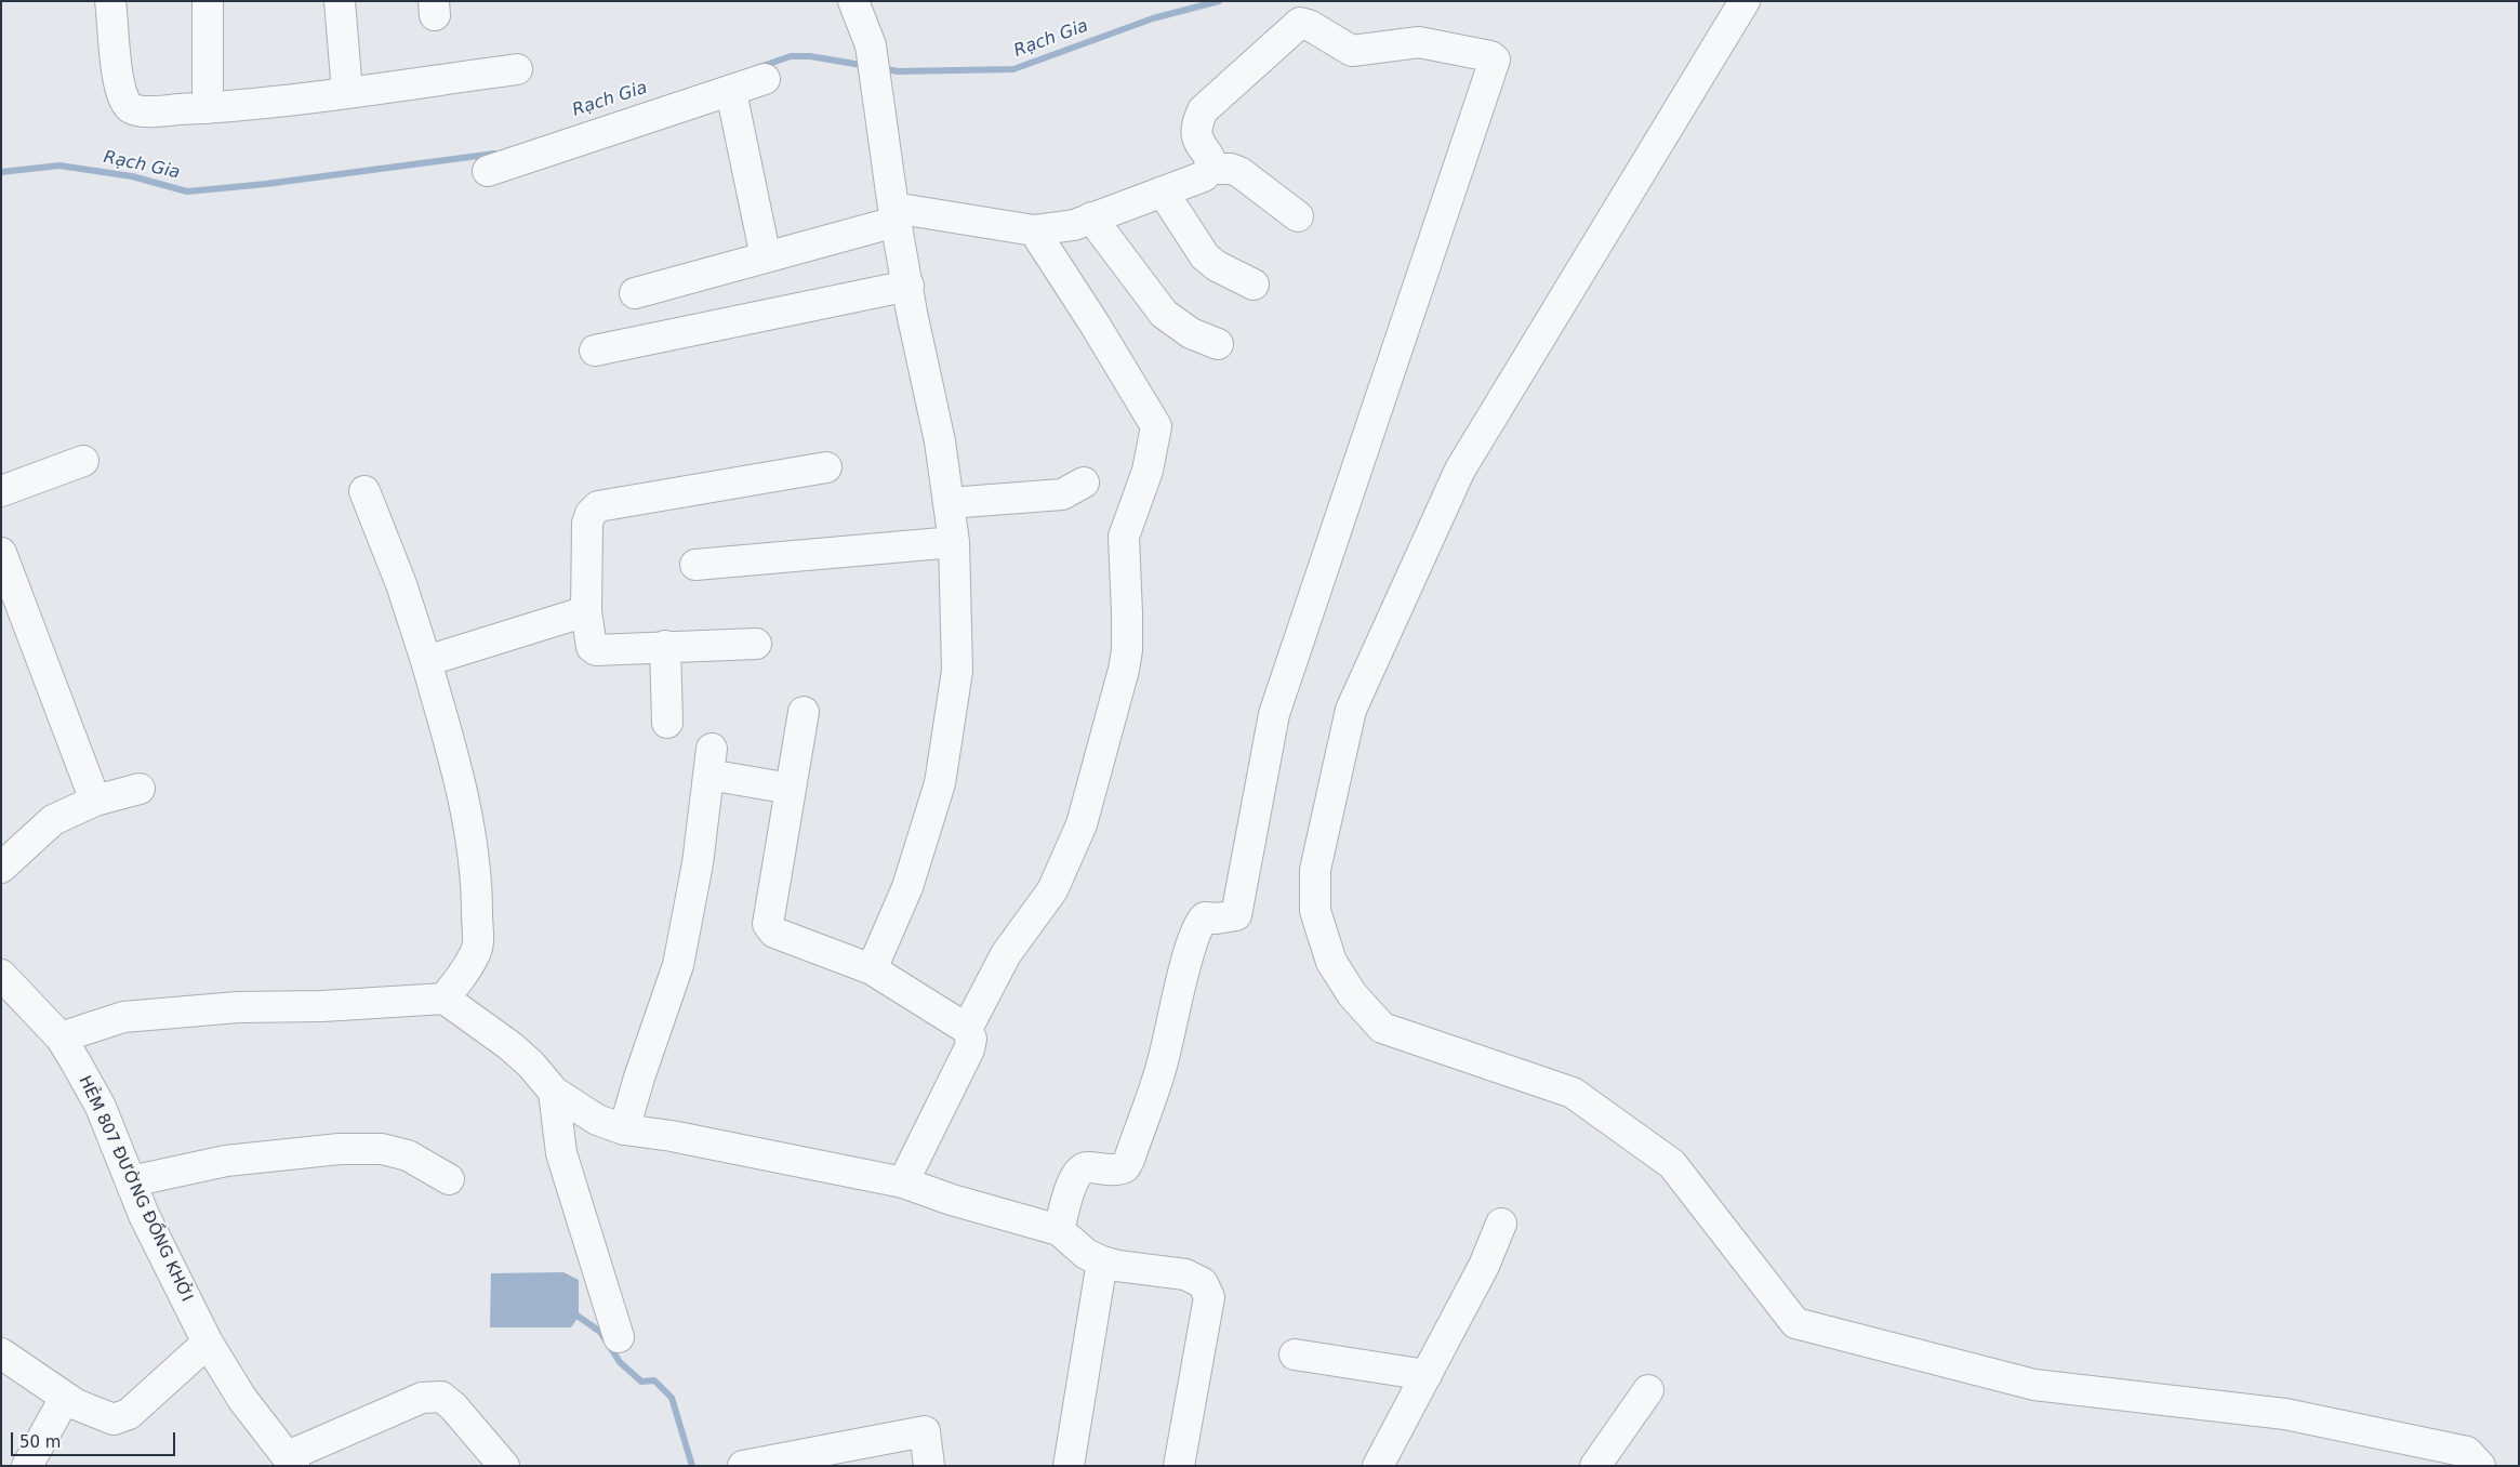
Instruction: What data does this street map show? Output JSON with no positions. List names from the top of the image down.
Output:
{
  "streets": {
    "street": ["HẺM 807 ĐƯỜNG ĐỒNG KHỞI"]
  },
  "water": ["Rạch Gia"],
  "scale_bar": "50 m"
}
